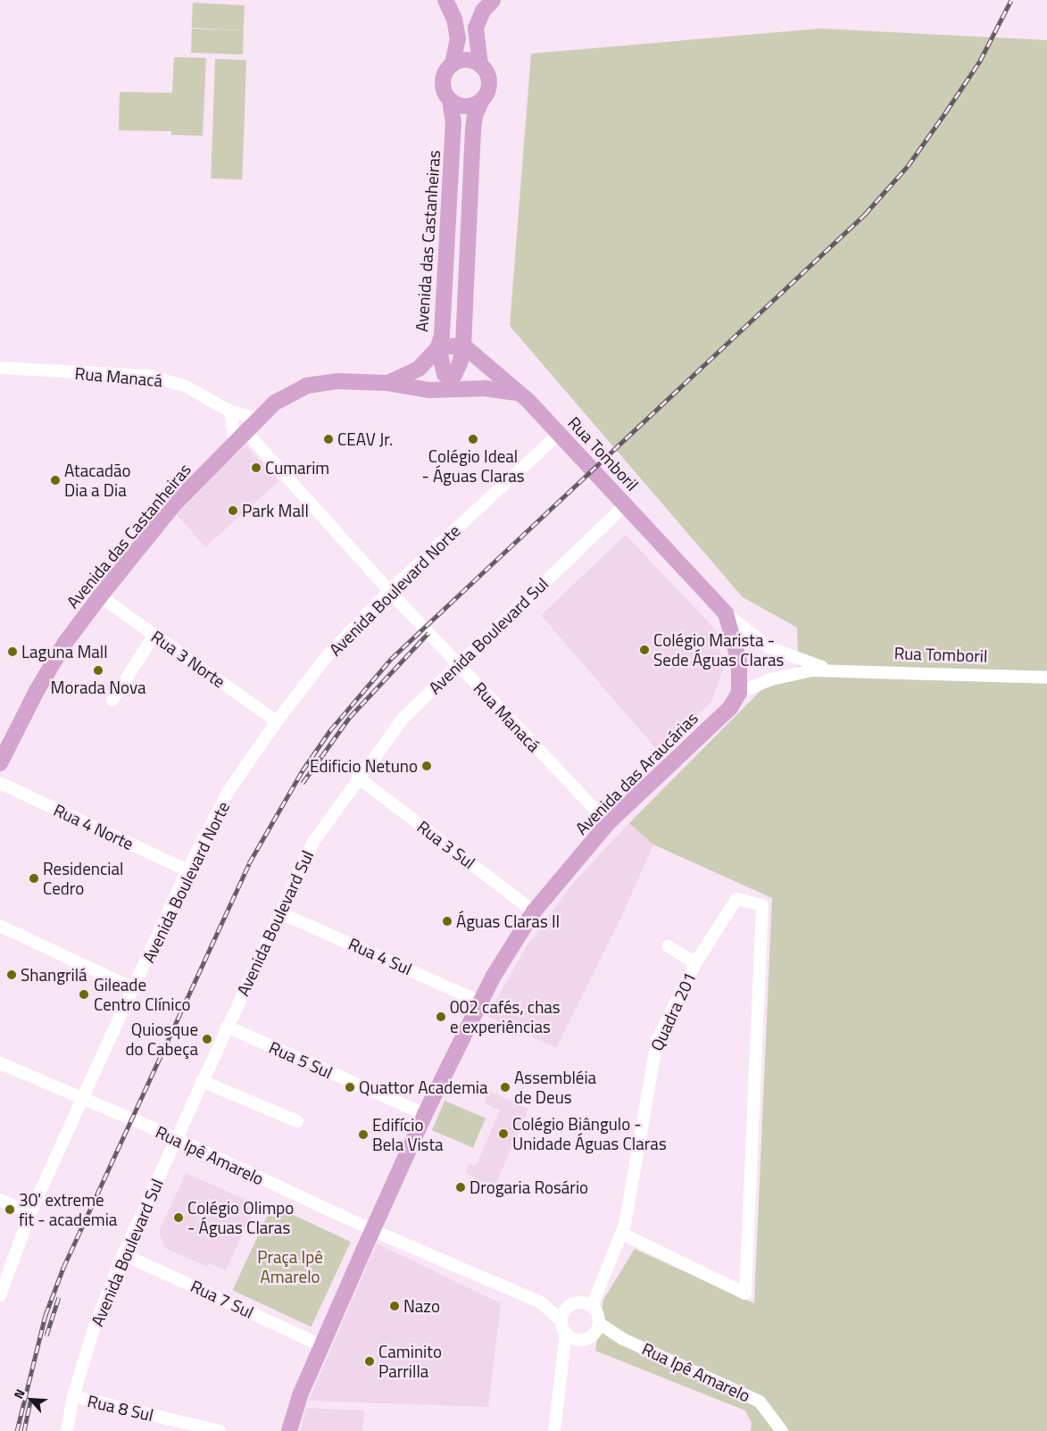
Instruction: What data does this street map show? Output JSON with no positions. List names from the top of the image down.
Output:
{
  "streets": {
    "main road": ["Avenida das Castanheiras", "Rua Tomboril", "Avenida das Araucárias"],
    "street": [
      "Rua Manacá",
      "Avenida Boulevard Norte",
      "Avenida Boulevard Sul",
      "Rua 3 Norte",
      "Rua 4 Norte",
      "Rua 3 Sul",
      "Rua 4 Sul",
      "Quadra 201",
      "Rua 5 Sul",
      "Rua Ipê Amarelo",
      "Rua 7 Sul",
      "Rua 8 Sul"
    ]
  },
  "crossings": [
    ["Avenida das Castanheiras", "Rua Manacá"],
    ["Avenida das Castanheiras", "Rua Tomboril"],
    ["Avenida das Castanheiras", "Rua 3 Norte"],
    ["Rua Manacá", "Avenida Boulevard Norte"],
    ["Rua Manacá", "Avenida Boulevard Sul"],
    ["Rua Manacá", "Avenida das Araucárias"],
    ["Rua Tomboril", "Avenida Boulevard Norte"],
    ["Rua Tomboril", "Avenida Boulevard Sul"],
    ["Rua Tomboril", "Avenida das Araucárias"],
    ["Avenida Boulevard Norte", "Rua 3 Norte"],
    ["Avenida Boulevard Norte", "Rua 4 Norte"],
    ["Avenida Boulevard Norte", "Rua Ipê Amarelo"],
    ["Avenida Boulevard Sul", "Rua 3 Sul"],
    ["Avenida Boulevard Sul", "Rua 4 Sul"],
    ["Avenida Boulevard Sul", "Rua 5 Sul"],
    ["Avenida Boulevard Sul", "Rua Ipê Amarelo"],
    ["Avenida Boulevard Sul", "Rua 7 Sul"],
    ["Avenida Boulevard Sul", "Rua 8 Sul"],
    ["Avenida das Araucárias", "Rua 3 Sul"],
    ["Avenida das Araucárias", "Rua 4 Sul"],
    ["Avenida das Araucárias", "Rua 5 Sul"],
    ["Avenida das Araucárias", "Rua Ipê Amarelo"],
    ["Avenida das Araucárias", "Rua 7 Sul"],
    ["Quadra 201", "Rua Ipê Amarelo"]
  ],
  "parks": ["Praça Ipê Amarelo"],
  "places": [
    "CEAV Jr.",
    "Colégio Ideal - Águas Claras",
    "Cumarim",
    "Atacadão Dia a Dia",
    "Park Mall",
    "Colégio Marista - Sede Águas Claras",
    "Laguna Mall",
    "Morada Nova",
    "Edificio Netuno",
    "Residencial Cedro",
    "Águas Claras II",
    "Shangrilá",
    "Gileade Centro Clínico",
    "002 cafés, chas e experiências",
    "Quiosque do Cabeça",
    "Quattor Academia",
    "Assembléia de Deus",
    "Colégio Biângulo - Unidade Águas Claras",
    "Edifício Bela Vista",
    "Drogaria Rosário",
    "30' extreme fit - academia",
    "Colégio Olimpo - Águas Claras",
    "Nazo",
    "Caminito Parrilla"
  ],
  "north": "top left"
}
